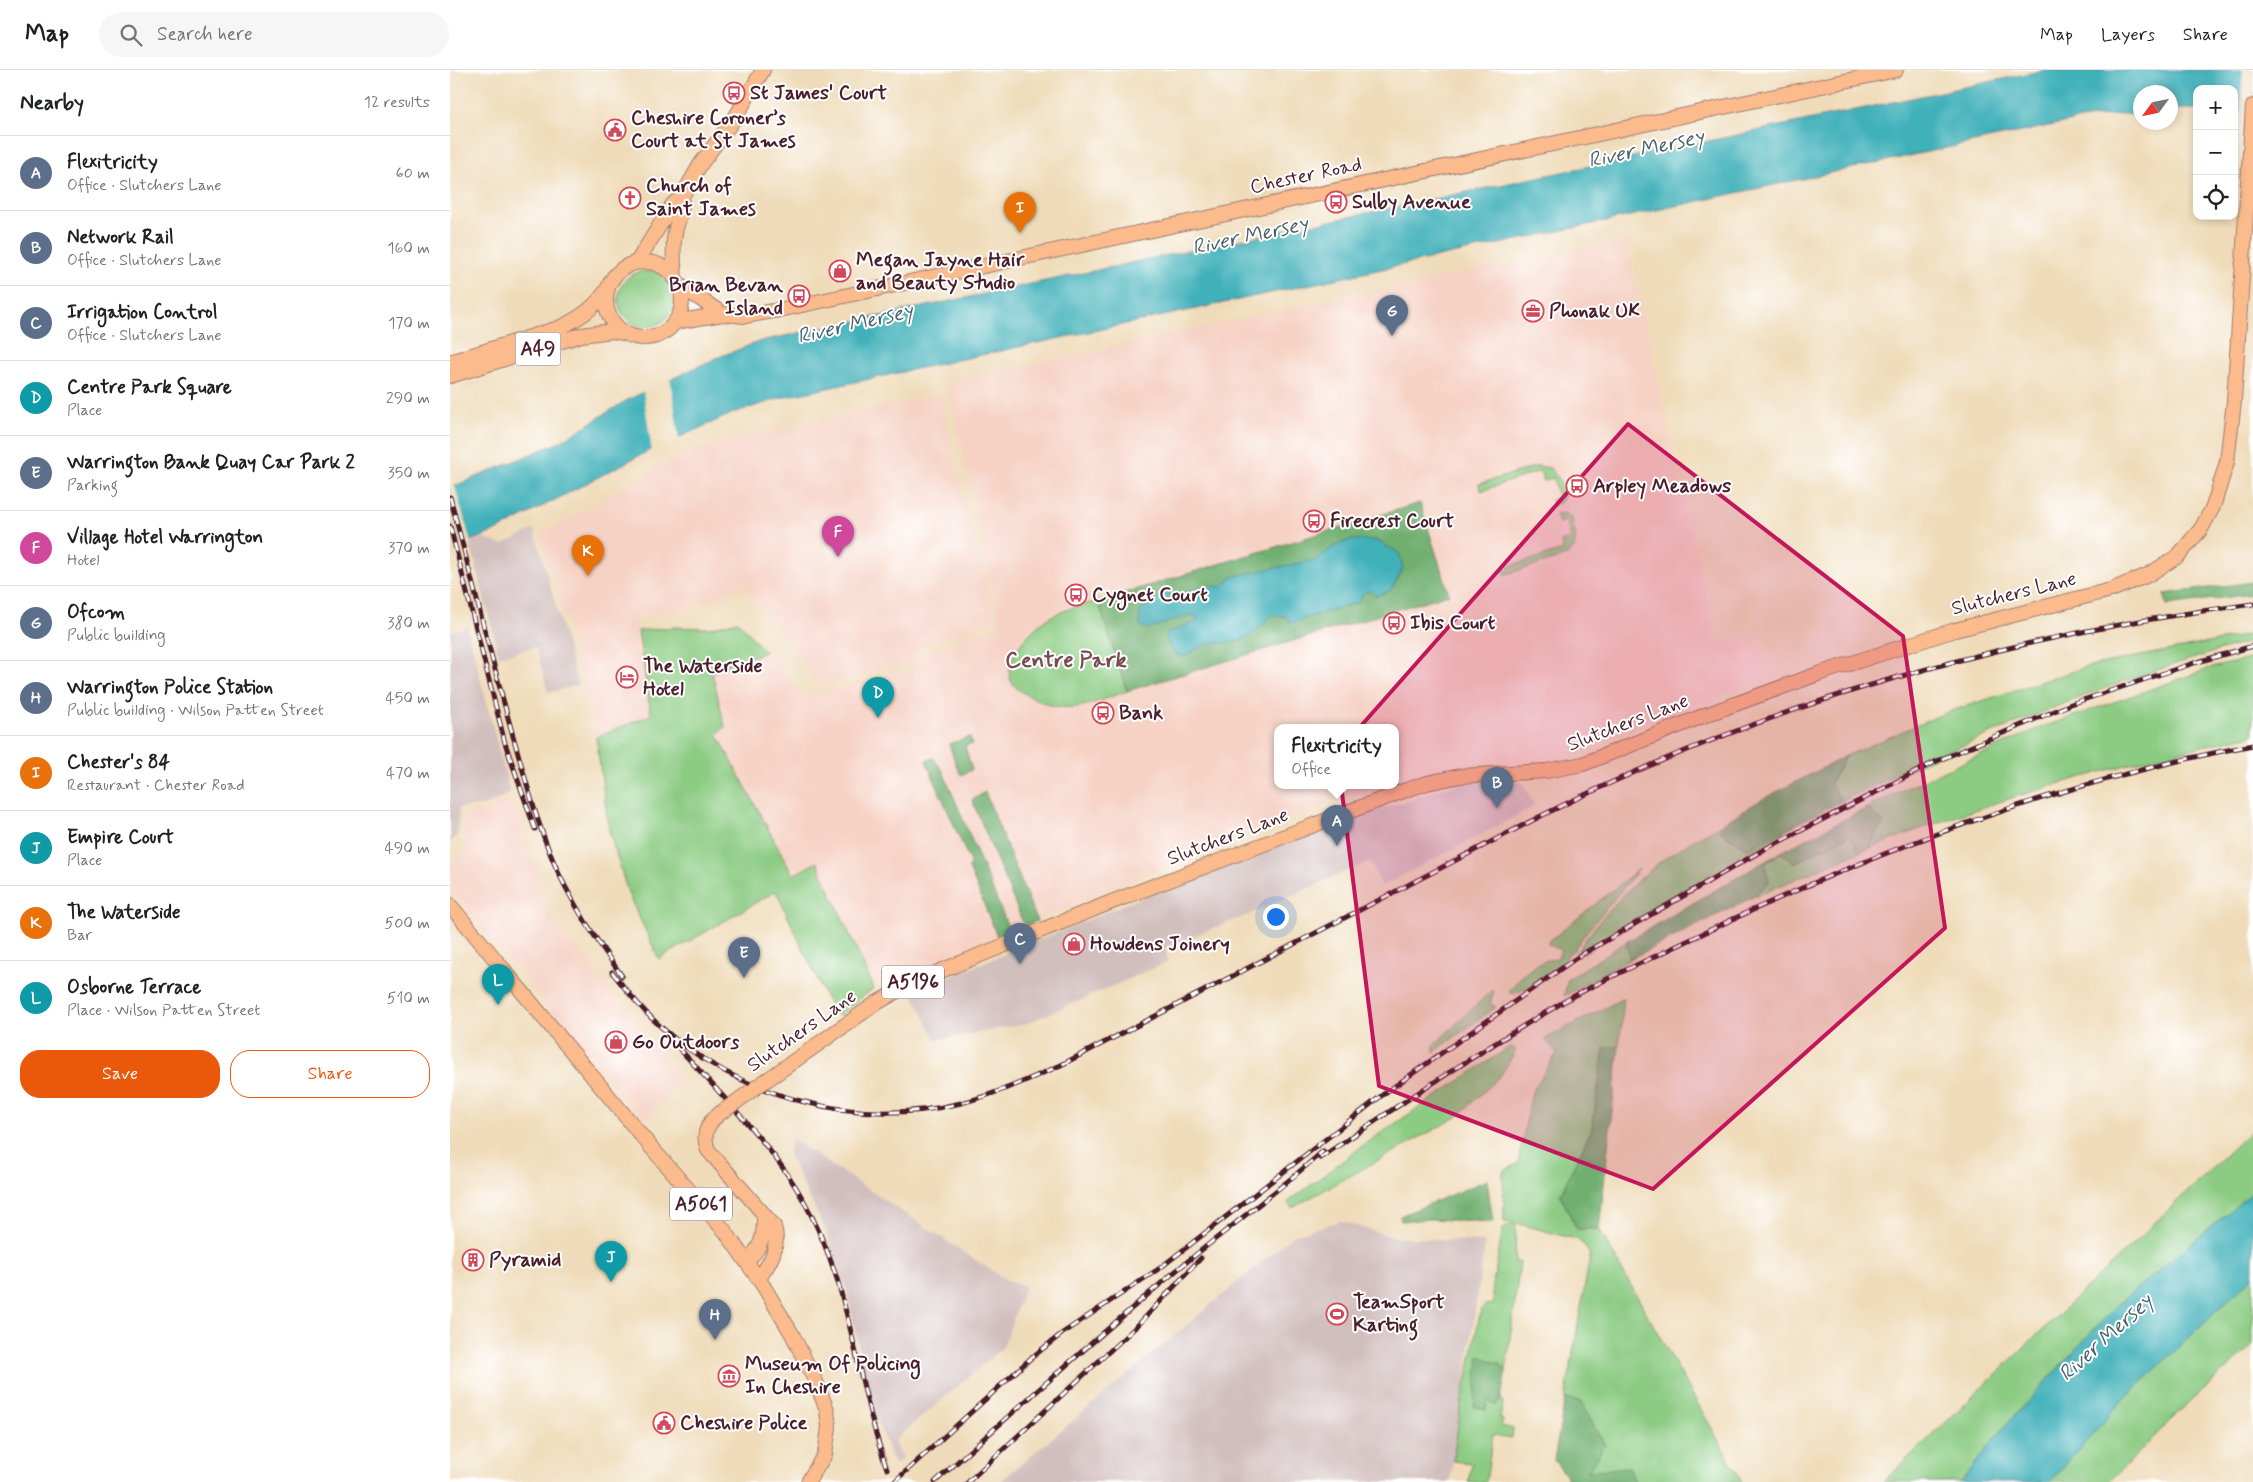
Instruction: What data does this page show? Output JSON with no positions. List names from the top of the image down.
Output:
{
  "streets": {
    "highway": [
      "Chester Road",
      "A49",
      "Slutchers Lane",
      "A5196",
      "A5061"
    ]
  },
  "crossings": [
    ["Chester Road", "A49"],
    ["Slutchers Lane", "A5061"]
  ],
  "districts": ["Centre Park"],
  "water": ["River Mersey"],
  "places": {
    "bus stop": [
      "St James' Court",
      "Sulby Avenue",
      "Brian Bevan Island",
      "Arpley Meadows",
      "Firecrest Court",
      "Cygnet Court",
      "Ibis Court",
      "Bank"
    ],
    "public building": ["Cheshire Coroner’s Court at St James", "Cheshire Police"],
    "church": ["Church of Saint James"],
    "shop": ["Megan Jayne Hair and Beauty Studio", "Howdens Joinery", "Go Outdoors"],
    "office": ["Phonak UK"],
    "hotel": ["The Waterside Hotel"],
    "building": ["Pyramid"],
    "sports": ["TeamSport Karting"],
    "museum": ["Museum Of Policing In Cheshire"]
  },
  "north": "bottom left",
  "page": {
    "header": "Map",
    "search": "Search here",
    "nav": ["Map", "Layers", "Share"],
    "heading": ["Nearby", "12 results"],
    "map_buttons": ["+", "−"],
    "list": [
      {
        "mark": "A",
        "name": "Flexitricity",
        "note": "Office · Slutchers Lane",
        "value": "60 m"
      },
      {
        "mark": "B",
        "name": "Network Rail",
        "note": "Office · Slutchers Lane",
        "value": "160 m"
      },
      {
        "mark": "C",
        "name": "Irrigation Control",
        "note": "Office · Slutchers Lane",
        "value": "170 m"
      },
      {
        "mark": "D",
        "name": "Centre Park Square",
        "note": "Place",
        "value": "290 m"
      },
      {
        "mark": "E",
        "name": "Warrington Bank Quay Car Park 2",
        "note": "Parking",
        "value": "350 m"
      },
      {
        "mark": "F",
        "name": "Village Hotel Warrington",
        "note": "Hotel",
        "value": "370 m"
      },
      {
        "mark": "G",
        "name": "Ofcom",
        "note": "Public building",
        "value": "380 m"
      },
      {
        "mark": "H",
        "name": "Warrington Police Station",
        "note": "Public building · Wilson Patten Street",
        "value": "450 m"
      },
      {
        "mark": "I",
        "name": "Chester's 84",
        "note": "Restaurant · Chester Road",
        "value": "470 m"
      },
      {
        "mark": "J",
        "name": "Empire Court",
        "note": "Place",
        "value": "490 m"
      },
      {
        "mark": "K",
        "name": "The Waterside",
        "note": "Bar",
        "value": "500 m"
      },
      {
        "mark": "L",
        "name": "Osborne Terrace",
        "note": "Place · Wilson Patten Street",
        "value": "510 m"
      }
    ],
    "pins": [
      "I",
      "G",
      "F",
      "K",
      "D",
      "B",
      "A",
      "C",
      "E",
      "L",
      "J",
      "H"
    ],
    "popup": ["Flexitricity", "Office"],
    "buttons": ["Save", "Share"]
  }
}
